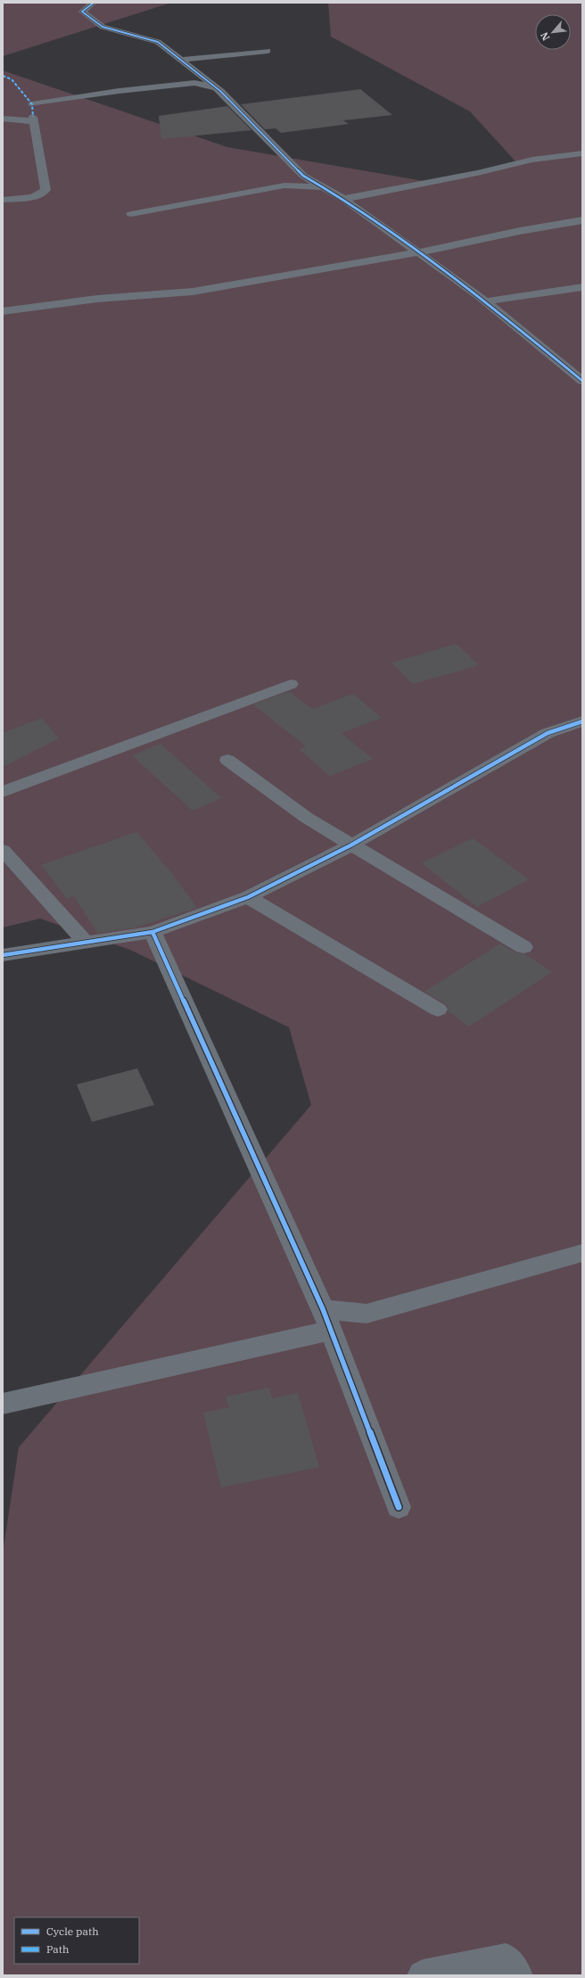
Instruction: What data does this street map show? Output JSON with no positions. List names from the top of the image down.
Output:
{
  "legend": ["Cycle path", "Path"],
  "north": "bottom left"
}
